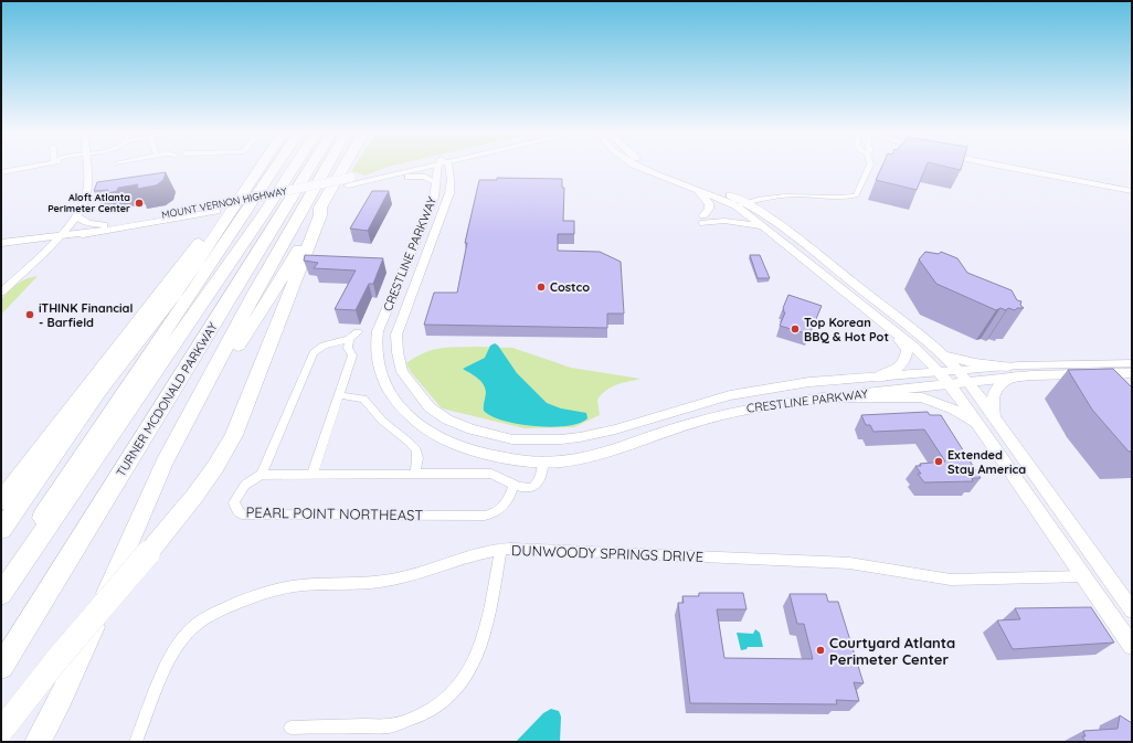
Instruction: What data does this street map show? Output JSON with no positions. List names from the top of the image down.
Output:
{
  "streets": {
    "highway": ["TURNER MCDONALD PARKWAY"],
    "main road": ["MOUNT VERNON HIGHWAY"],
    "street": ["CRESTLINE PARKWAY", "PEARL POINT NORTHEAST", "DUNWOODY SPRINGS DRIVE"]
  },
  "places": [
    "Aloft Atlanta Perimeter Center",
    "Costco",
    "iTHINK Financial - Barfield",
    "Top Korean BBQ & Hot Pot",
    "Extended Stay America",
    "Courtyard Atlanta Perimeter Center"
  ]
}
